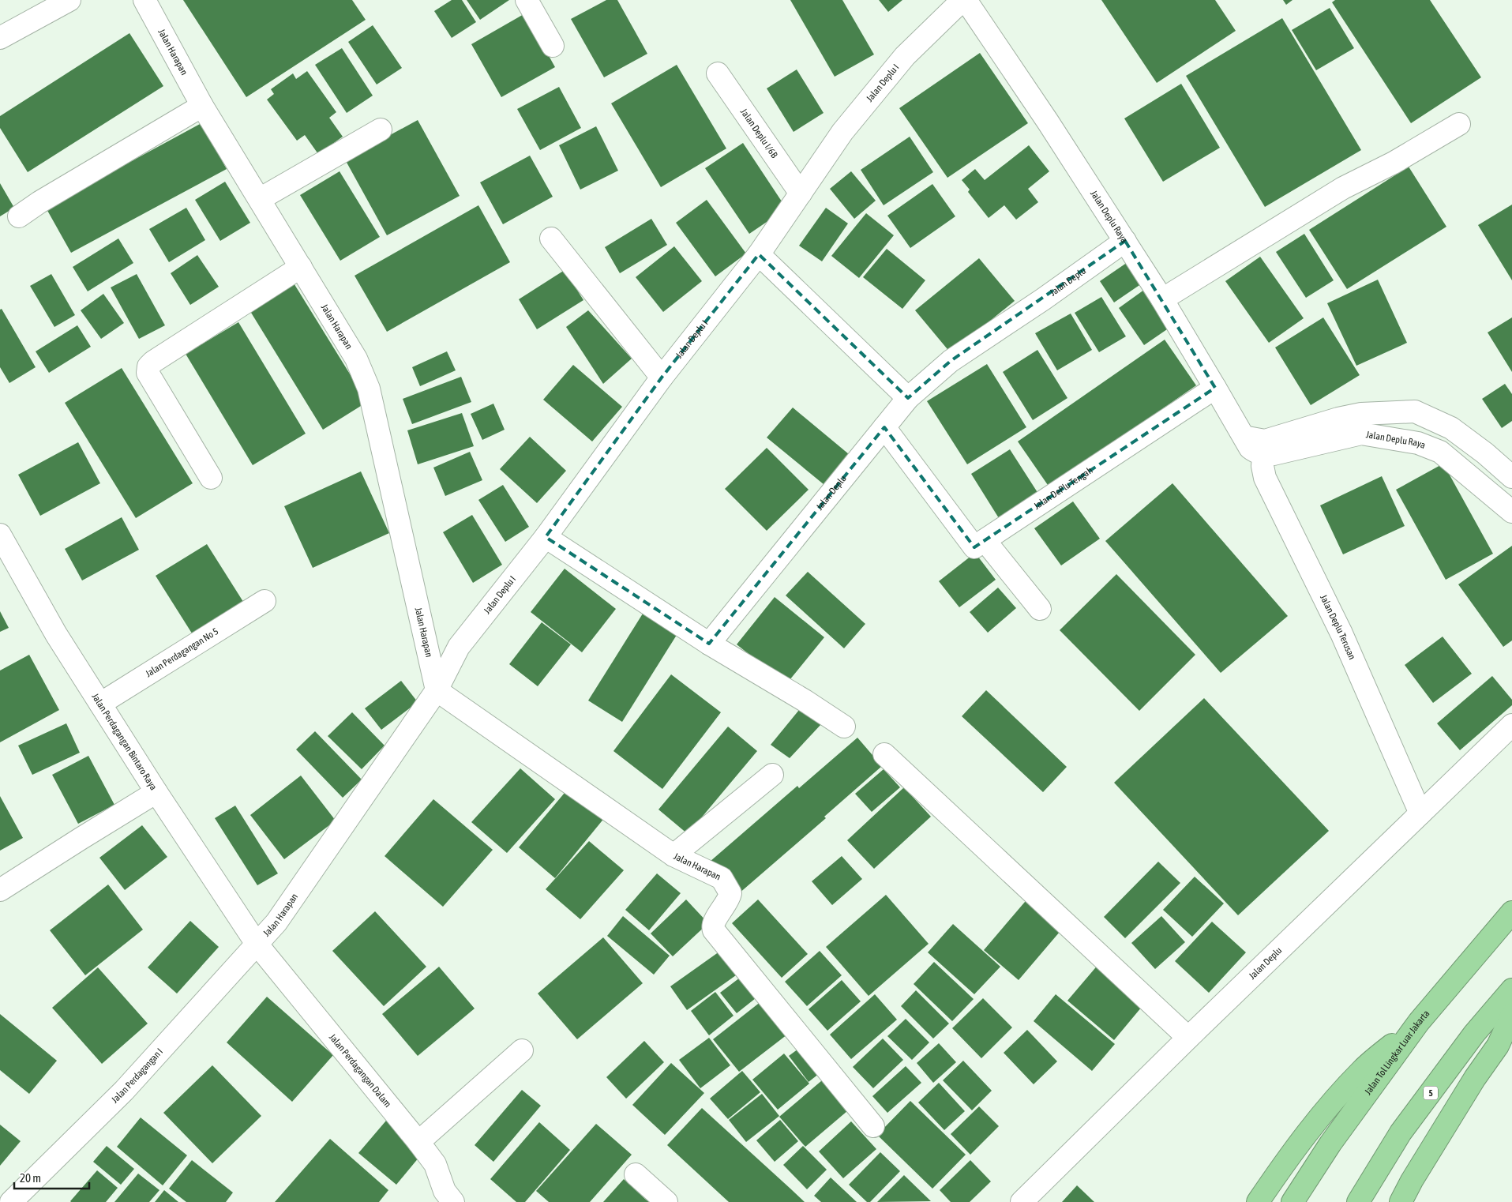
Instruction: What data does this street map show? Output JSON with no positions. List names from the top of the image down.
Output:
{
  "streets": {
    "highway": ["Jalan Tol Lingkar Luar Jakarta", "5"],
    "street": [
      "Jalan Harapan",
      "Jalan Deplu I",
      "Jalan Deplu I/6B",
      "Jalan Deplu Raya",
      "Jalan Deplu",
      "Jalan DePlu Tengah",
      "Jalan Deplu Terusan",
      "Jalan Perdagangan No 5",
      "Jalan Perdagangan Bintaro Raya",
      "Jalan Perdagangan Dalam",
      "Jalan Perdagangan I"
    ]
  },
  "crossings": [
    ["Jalan Harapan", "Jalan Deplu I"],
    ["Jalan Harapan", "Jalan Perdagangan Bintaro Raya"],
    ["Jalan Harapan", "Jalan Perdagangan Dalam"],
    ["Jalan Harapan", "Jalan Perdagangan I"],
    ["Jalan Deplu I", "Jalan Deplu I/6B"],
    ["Jalan Deplu Raya", "Jalan Deplu"],
    ["Jalan Deplu Raya", "Jalan DePlu Tengah"],
    ["Jalan Deplu Raya", "Jalan Deplu Terusan"],
    ["Jalan Deplu", "Jalan Deplu Terusan"],
    ["Jalan Perdagangan No 5", "Jalan Perdagangan Bintaro Raya"],
    ["Jalan Perdagangan Bintaro Raya", "Jalan Perdagangan Dalam"],
    ["Jalan Perdagangan Bintaro Raya", "Jalan Perdagangan I"],
    ["Jalan Perdagangan Dalam", "Jalan Perdagangan I"]
  ],
  "scale_bar": "20 m"
}
